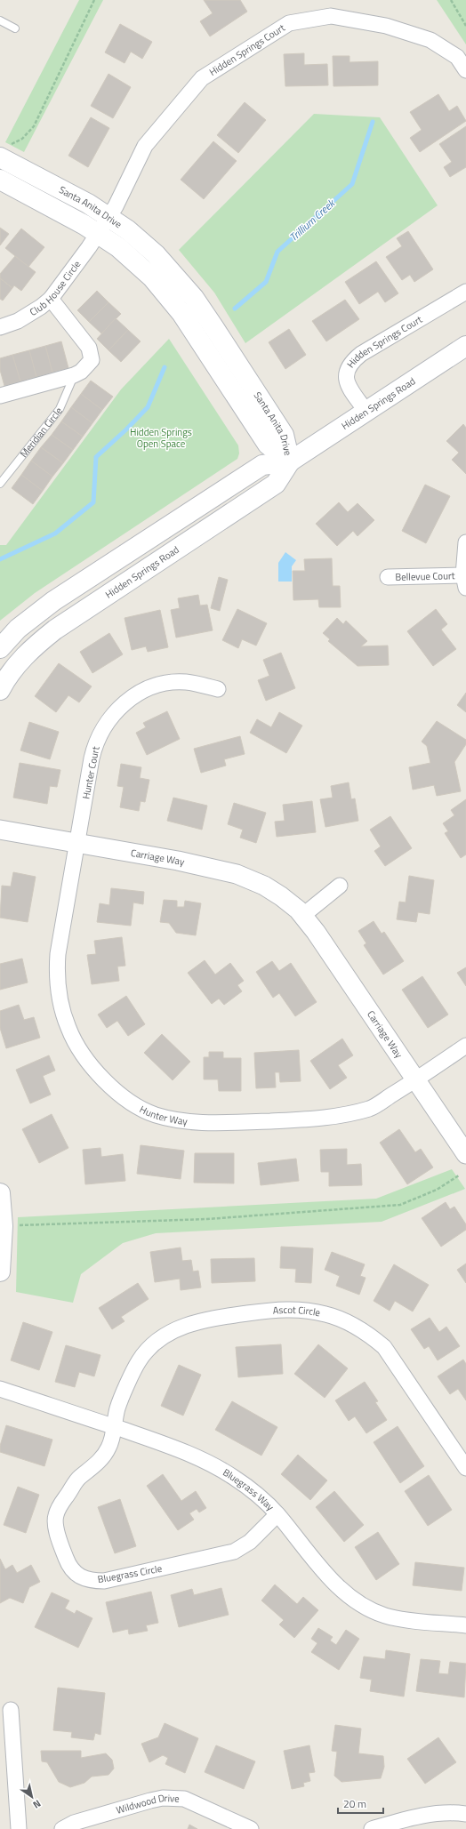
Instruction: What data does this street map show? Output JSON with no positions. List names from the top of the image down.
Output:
{
  "streets": {
    "main road": ["Santa Anita Drive", "Hidden Springs Road"],
    "street": [
      "Hidden Springs Court",
      "Club House Circle",
      "Bellevue Court",
      "Hunter Court",
      "Carriage Way",
      "Hunter Way",
      "Ascot Circle",
      "Bluegrass Way",
      "Bluegrass Circle",
      "Wildwood Drive"
    ],
    "lane": ["Meridian Circle"]
  },
  "crossings": [
    ["Hidden Springs Court", "Santa Anita Drive"],
    ["Hidden Springs Court", "Club House Circle"],
    ["Hidden Springs Court", "Hidden Springs Road"],
    ["Santa Anita Drive", "Club House Circle"],
    ["Santa Anita Drive", "Hidden Springs Road"],
    ["Hunter Court", "Carriage Way"],
    ["Hunter Court", "Hunter Way"],
    ["Carriage Way", "Hunter Way"],
    ["Ascot Circle", "Bluegrass Way"],
    ["Ascot Circle", "Bluegrass Circle"],
    ["Bluegrass Way", "Bluegrass Circle"]
  ],
  "water": ["Trillium Creek"],
  "parks": ["Hidden Springs Open Space"],
  "scale_bar": "20 m",
  "north": "bottom right"
}
